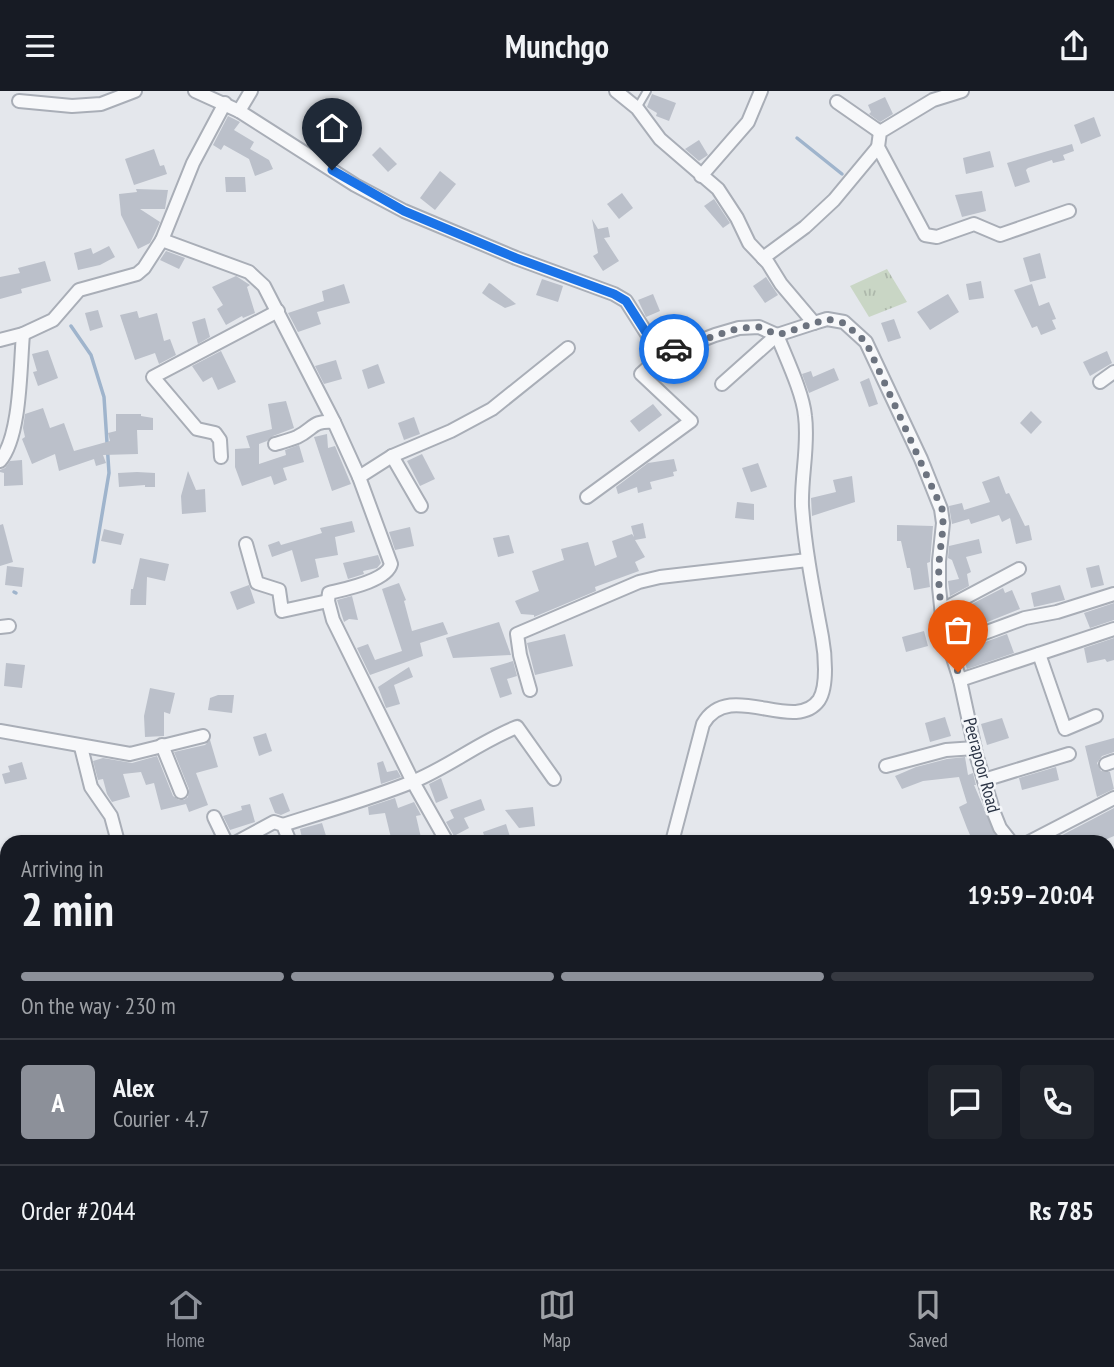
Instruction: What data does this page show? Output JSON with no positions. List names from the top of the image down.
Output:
{
  "streets": {
    "street": ["Peerapoor Road"]
  },
  "page": {
    "header": "Munchgo",
    "heading": ["2 min", "Arriving in", "19:59–20:04"],
    "panel": [
      "Alex",
      "Courier · 4.7",
      "Order #2044",
      "Rs 785"
    ],
    "bar": "On the way · 230 m",
    "round": "A",
    "tabs": ["Home", "Map", "Saved"]
  }
}
